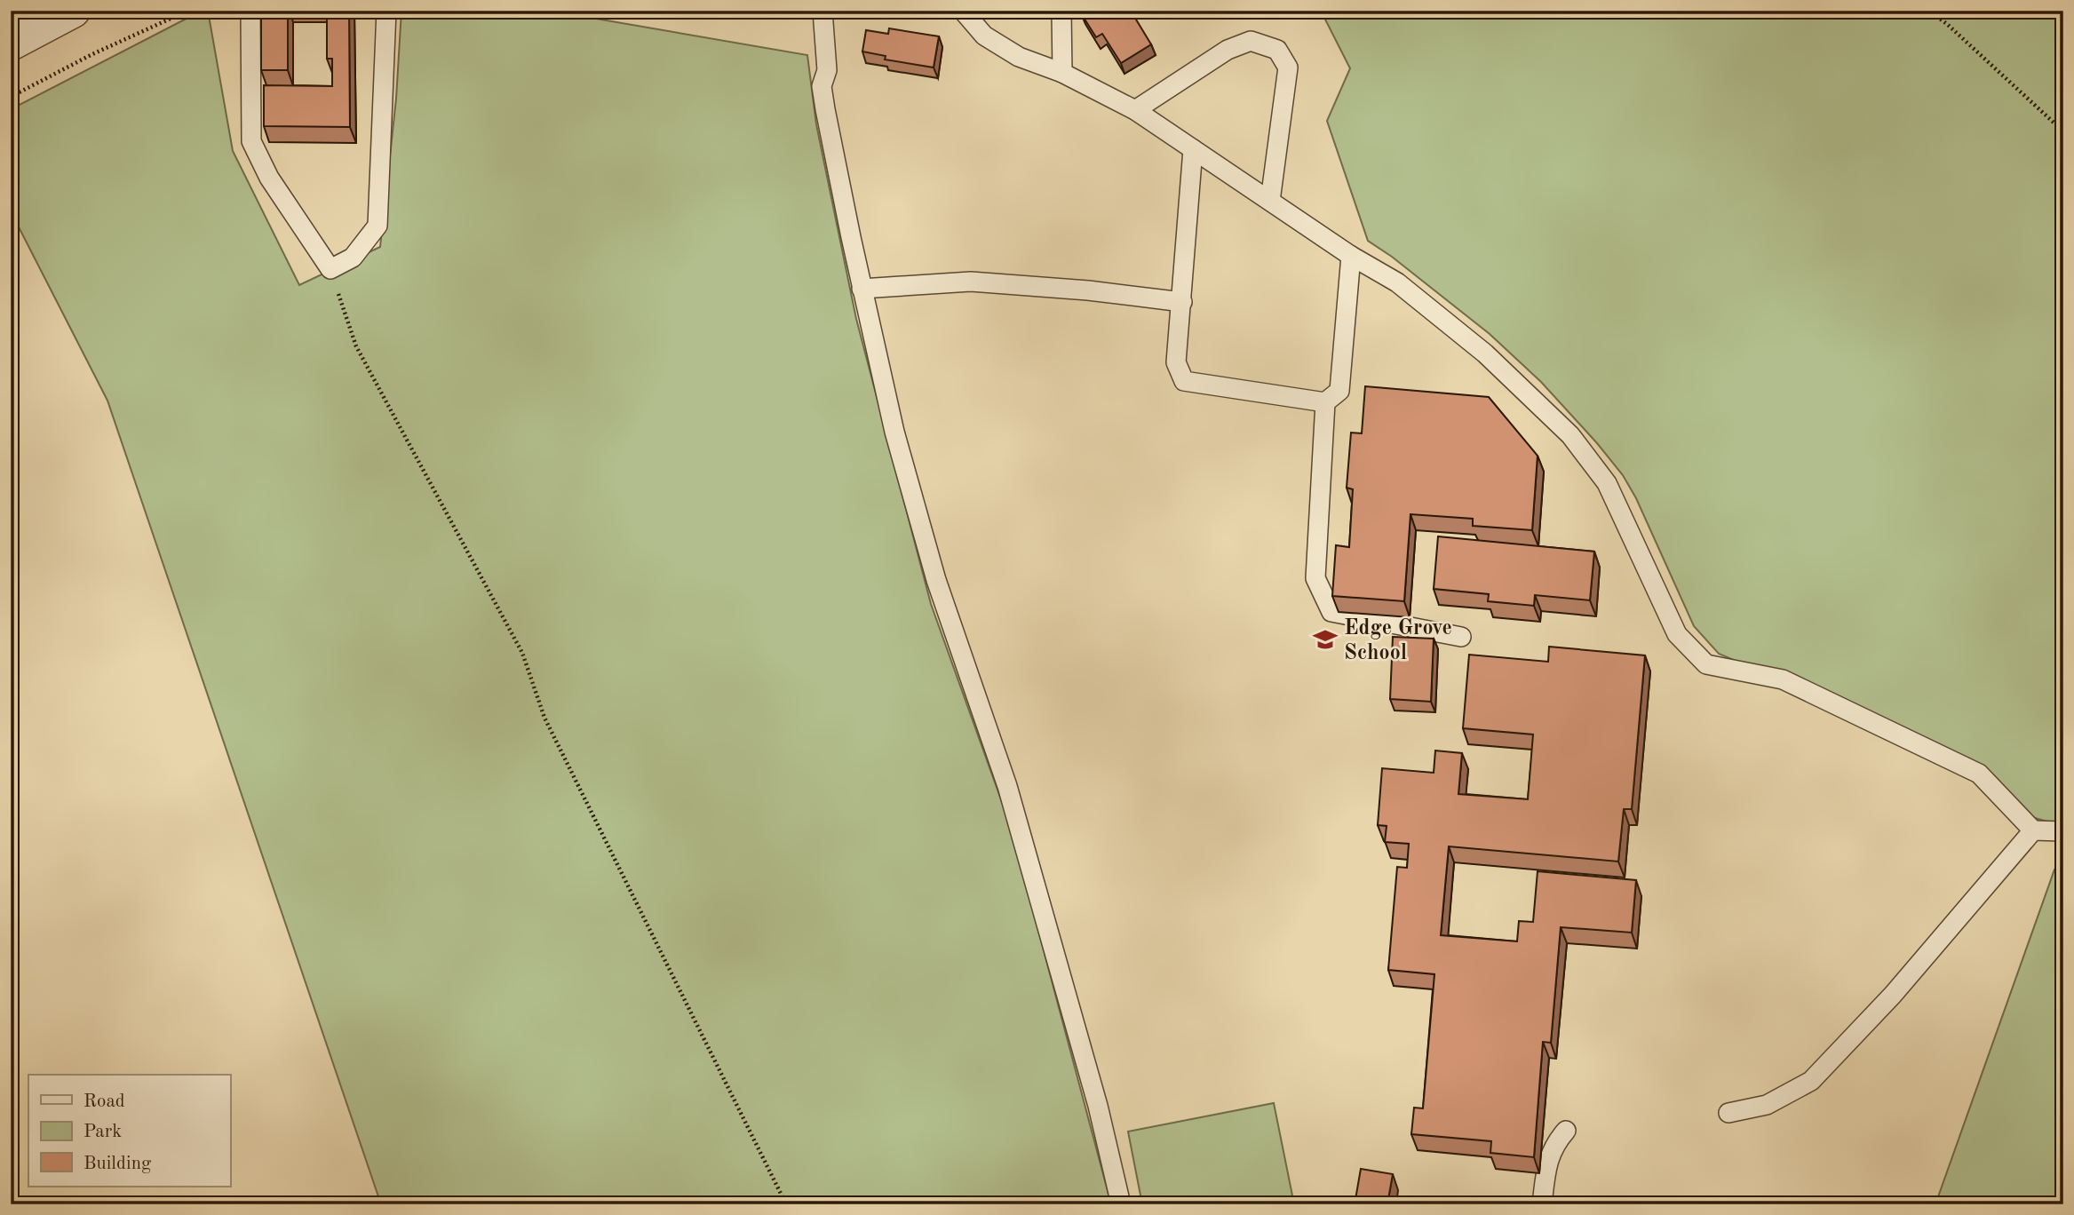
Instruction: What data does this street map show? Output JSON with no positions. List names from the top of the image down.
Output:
{
  "places": {
    "school or university": ["Edge Grove School"]
  },
  "legend": ["Road", "Park", "Building"]
}
